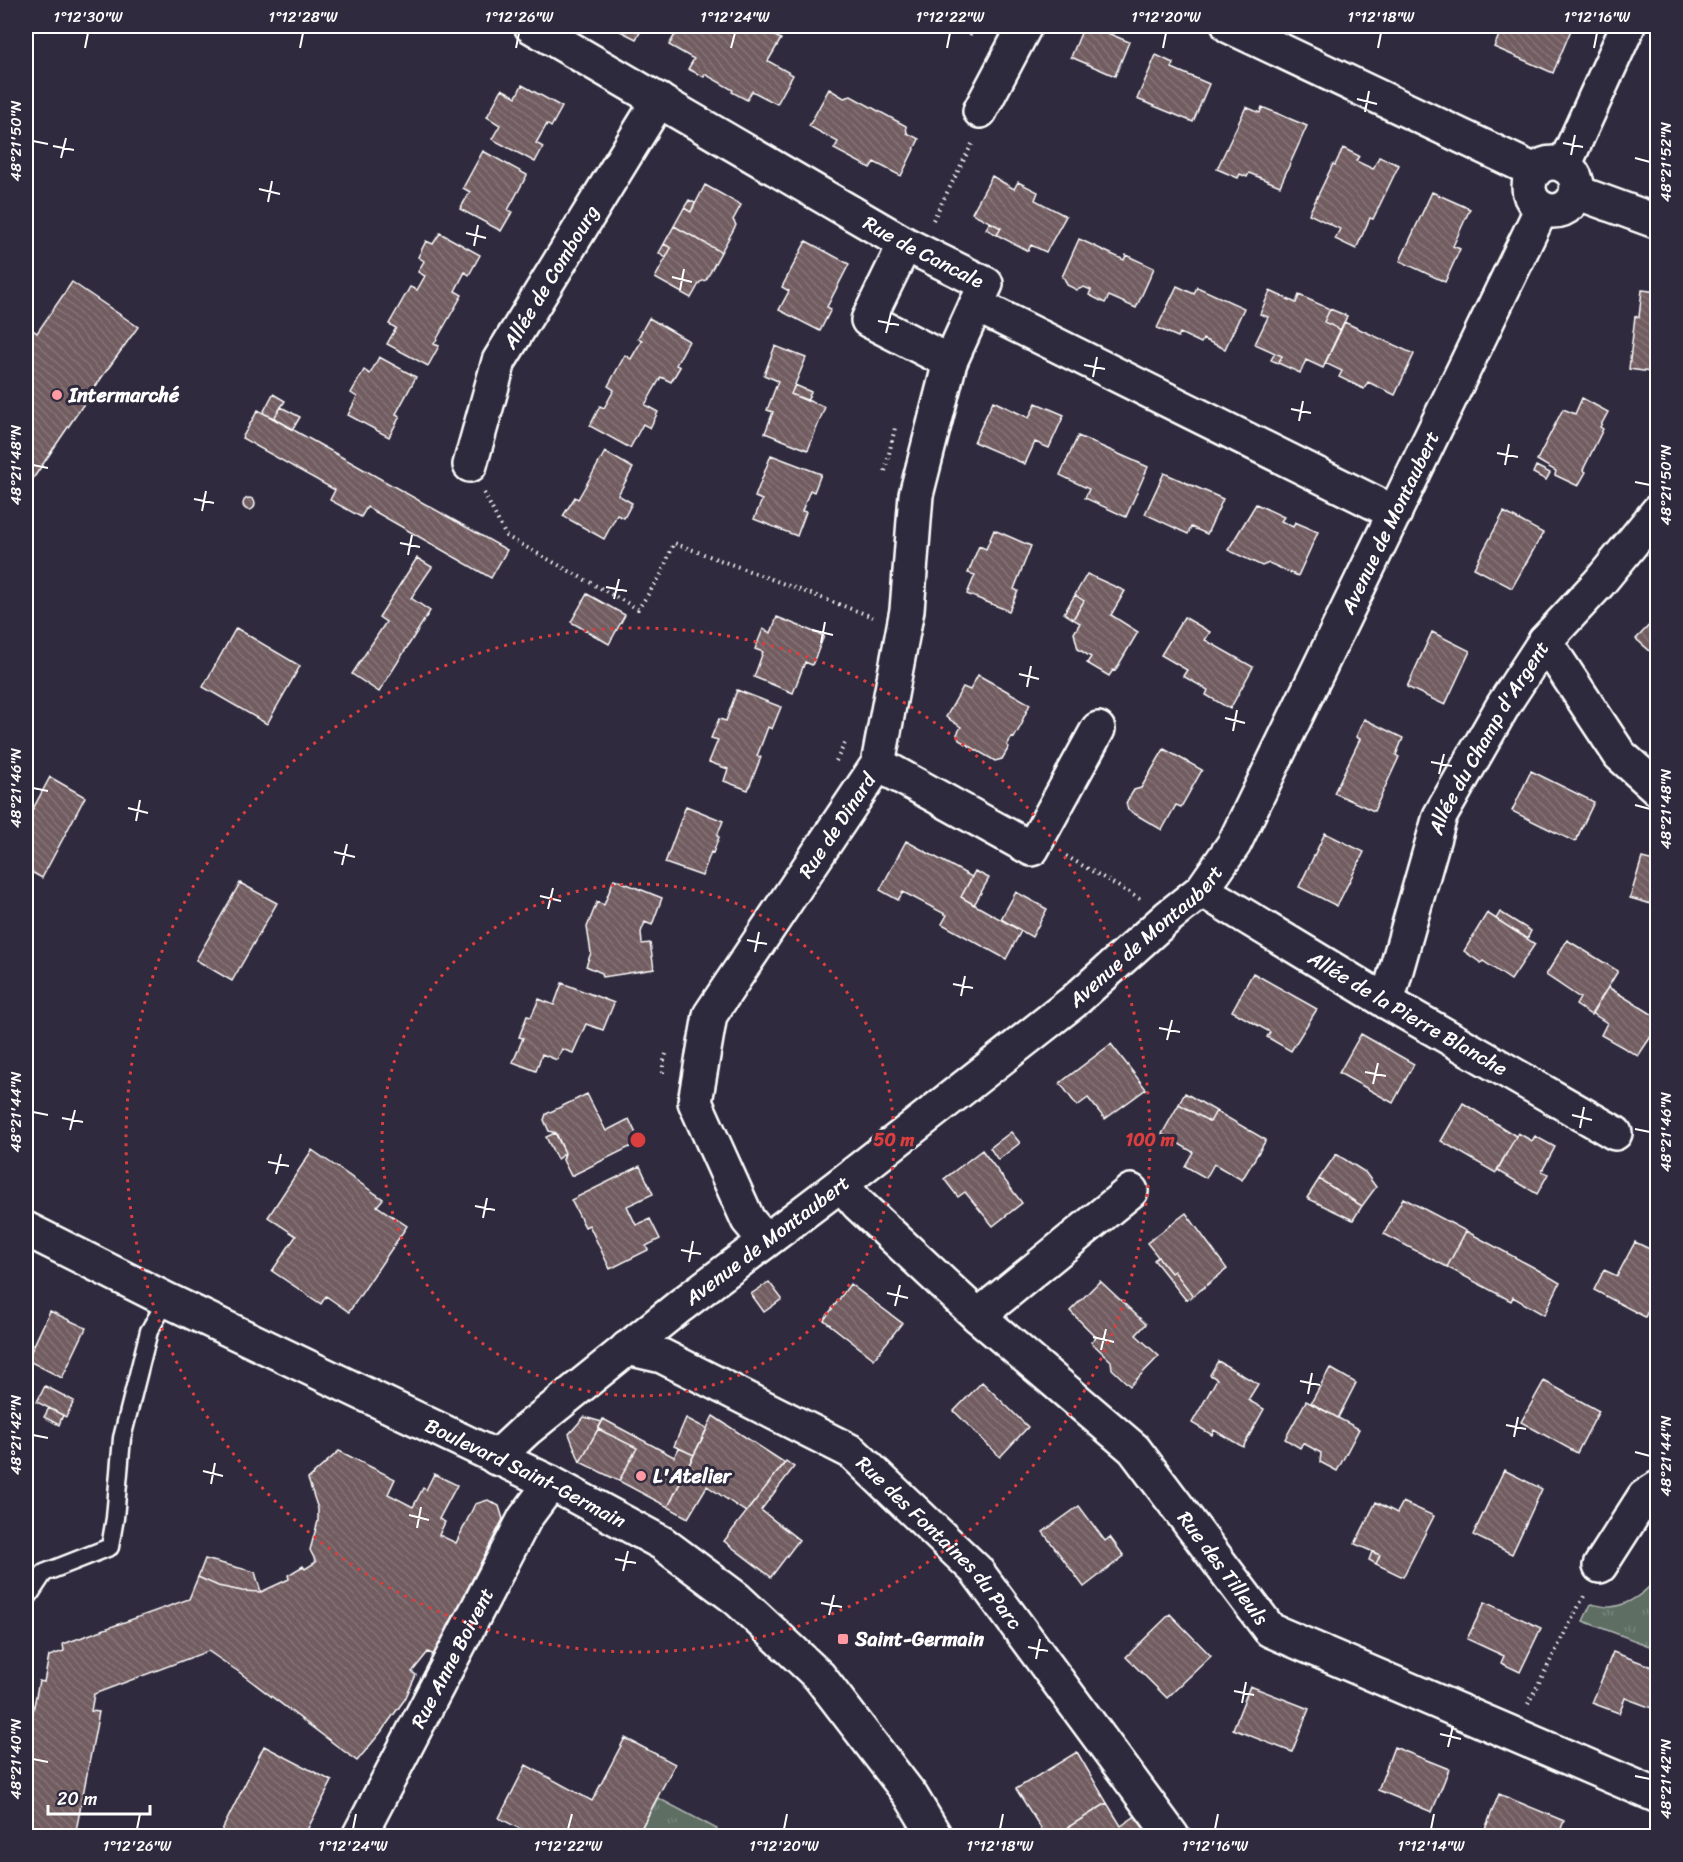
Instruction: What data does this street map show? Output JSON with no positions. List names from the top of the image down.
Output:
{
  "streets": {
    "street": [
      "Rue de Cancale",
      "Allée de Combourg",
      "Avenue de Montaubert",
      "Allée du Champ d'Argent",
      "Rue de Dinard",
      "Allée de la Pierre Blanche",
      "Boulevard Saint-Germain",
      "Rue des Fontaines du Parc",
      "Rue des Tilleuls",
      "Rue Anne Boivent"
    ]
  },
  "crossings": [
    ["Rue de Cancale", "Allée de Combourg"],
    ["Rue de Cancale", "Avenue de Montaubert"],
    ["Rue de Cancale", "Rue de Dinard"],
    ["Avenue de Montaubert", "Rue de Dinard"],
    ["Avenue de Montaubert", "Allée de la Pierre Blanche"],
    ["Avenue de Montaubert", "Boulevard Saint-Germain"],
    ["Avenue de Montaubert", "Rue des Fontaines du Parc"],
    ["Avenue de Montaubert", "Rue des Tilleuls"],
    ["Allée du Champ d'Argent", "Allée de la Pierre Blanche"],
    ["Boulevard Saint-Germain", "Rue Anne Boivent"]
  ],
  "places": {
    "other": ["Intermarché", "L'Atelier"],
    "transit": ["Saint-Germain"]
  },
  "scale_bar": "20 m",
  "coordinates": [
    "1°12'30\"W",
    "1°12'28\"W",
    "1°12'26\"W",
    "1°12'24\"W",
    "1°12'22\"W",
    "1°12'20\"W",
    "1°12'18\"W",
    "1°12'16\"W",
    "48°21'50\"N",
    "48°21'52\"N",
    "48°21'48\"N",
    "48°21'46\"N",
    "48°21'44\"N",
    "48°21'42\"N",
    "48°21'40\"N",
    "1°12'14\"W"
  ],
  "rings": ["50 m", "100 m"]
}
